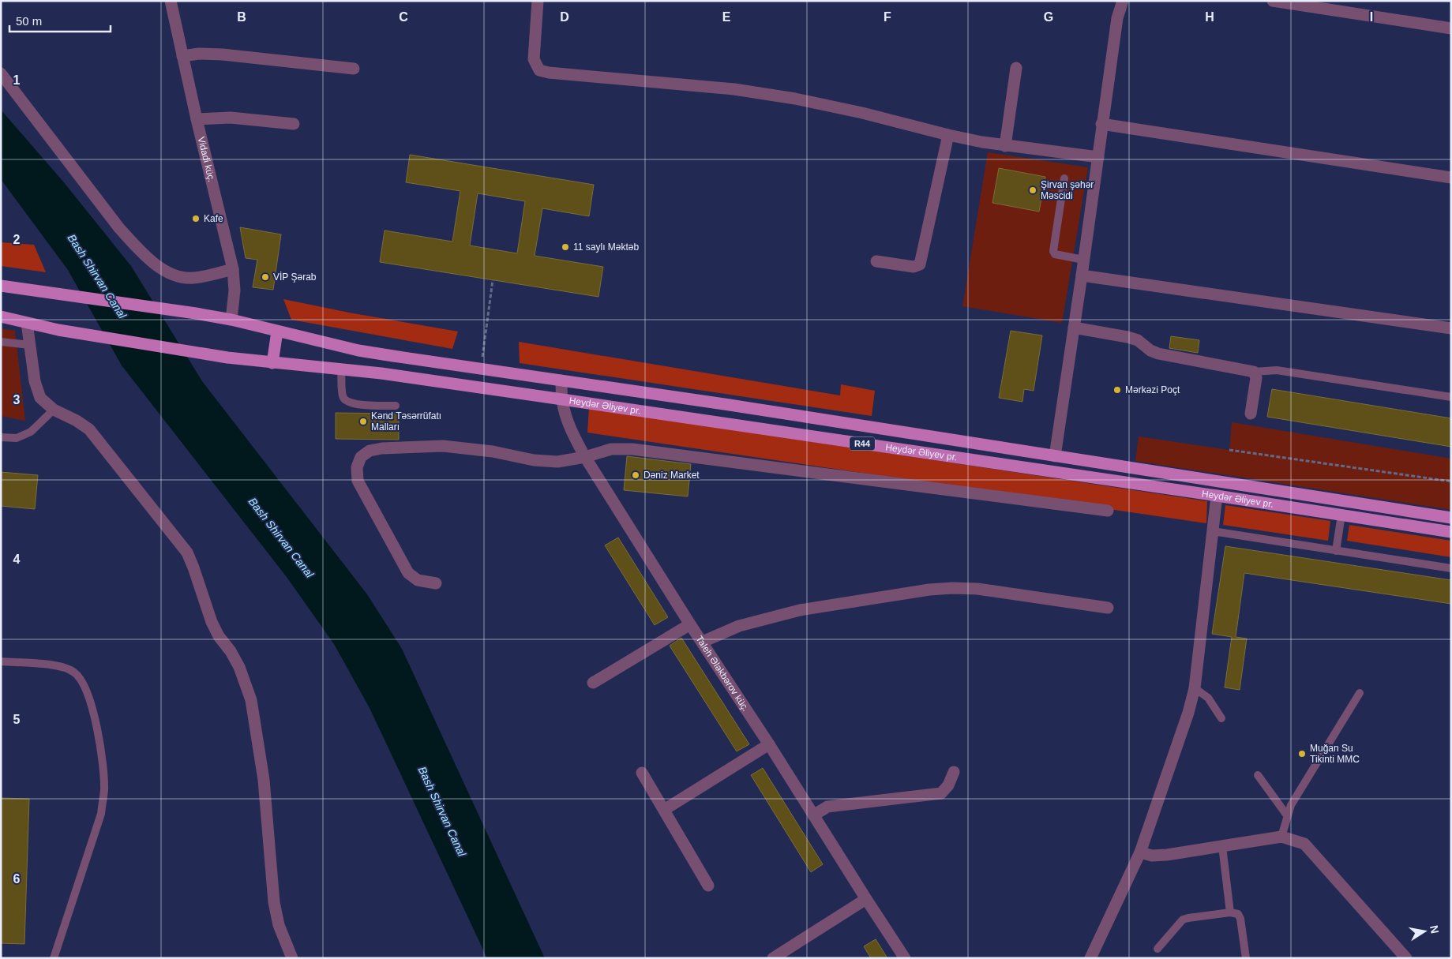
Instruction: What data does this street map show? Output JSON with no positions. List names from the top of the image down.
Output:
{
  "streets": {
    "main road": ["Heydər Əliyev pr.", "R44"],
    "street": ["Vidadi küç.", "Taleh Ələkbərov küç."]
  },
  "crossings": [
    ["Vidadi küç.", "Heydər Əliyev pr."],
    ["Heydər Əliyev pr.", "Taleh Ələkbərov küç."]
  ],
  "water": ["Bash Shirvan Canal"],
  "places": [
    "Şirvan şəhər Məscidi",
    "Kafe",
    "11 saylı Məktəb",
    "VİP Şərab",
    "Mərkəzi Poçt",
    "Kənd Təsərrüfatı Malları",
    "Dəniz Market",
    "Muğan Su Tikinti MMC"
  ],
  "scale_bar": "50 m",
  "north": "right",
  "grid": {
    "columns": [
      "B",
      "C",
      "D",
      "E",
      "F",
      "G",
      "H",
      "I"
    ],
    "rows": [
      "1",
      "2",
      "3",
      "4",
      "5",
      "6"
    ]
  }
}
